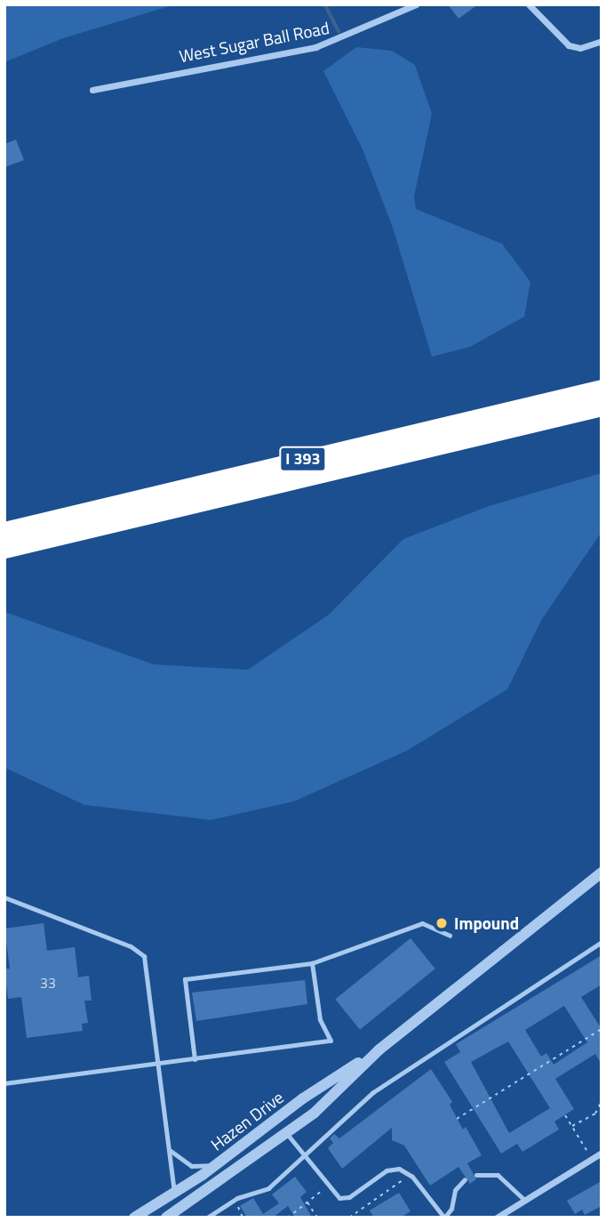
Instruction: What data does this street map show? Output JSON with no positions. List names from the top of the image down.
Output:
{
  "streets": {
    "highway": ["I 393"],
    "street": ["West Sugar Ball Road", "Hazen Drive"]
  },
  "places": ["Impound"],
  "house_numbers": ["33"]
}
